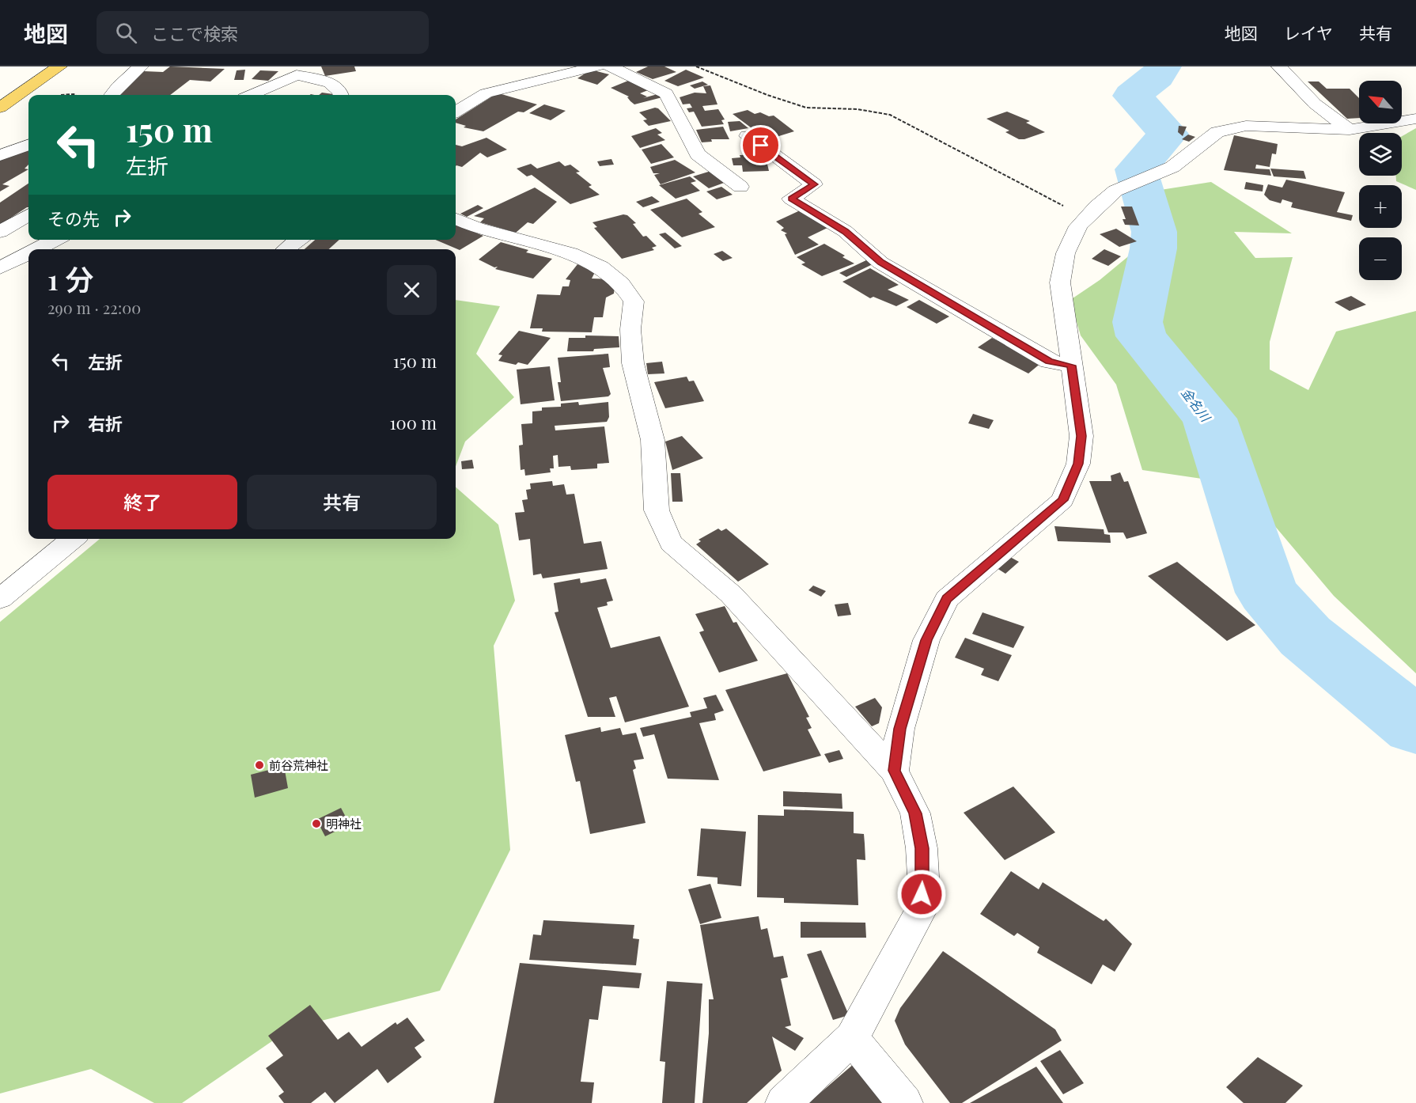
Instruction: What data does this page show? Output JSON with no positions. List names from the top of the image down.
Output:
{
  "water": ["金名川"],
  "places": ["前谷荒神社", "明神社"],
  "north": "top left",
  "page": {
    "header": "地図",
    "search": "ここで検索",
    "nav": ["地図", "レイヤ", "共有"],
    "map_buttons": ["+", "−"],
    "turn": ["150 m", "左折"],
    "then": "その先",
    "heading": ["1 分", "290 m · 22:00"],
    "list": [
      {
        "name": "左折",
        "value": "150 m"
      },
      {
        "name": "右折",
        "value": "100 m"
      }
    ],
    "buttons": ["終了", "共有"]
  }
}
